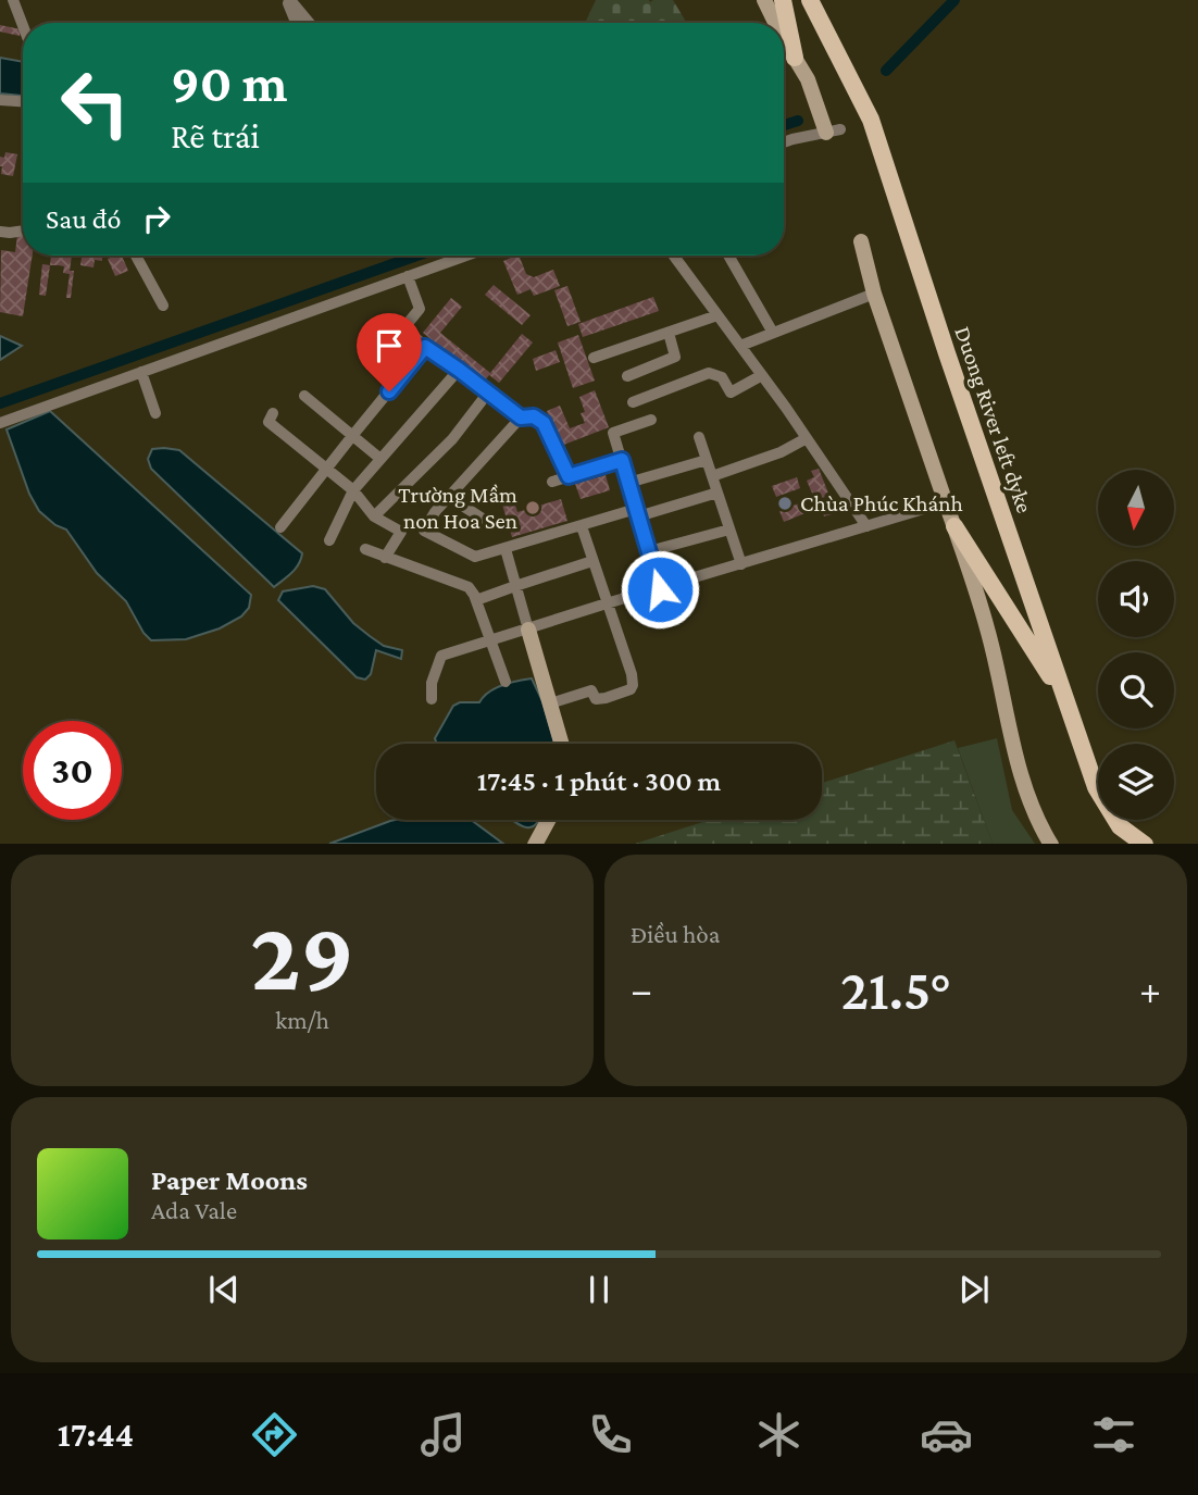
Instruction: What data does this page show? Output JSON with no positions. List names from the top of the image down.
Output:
{
  "streets": {
    "main road": ["Duong River left dyke"]
  },
  "places": ["Chùa Phúc Khánh", "Trường Mầm non Hoa Sen"],
  "north": "bottom",
  "page": {
    "turn": ["90 m", "Rẽ trái"],
    "then": "Sau đó",
    "limit": "30",
    "trip": "17:45 · 1 phút · 300 m",
    "tile": [
      ["29", "km/h"],
      "Điều hòa"
    ],
    "heat": ["−", "21.5°", "+"],
    "song": ["Paper Moons", "Ada Vale"],
    "tabs": "17:44"
  }
}
